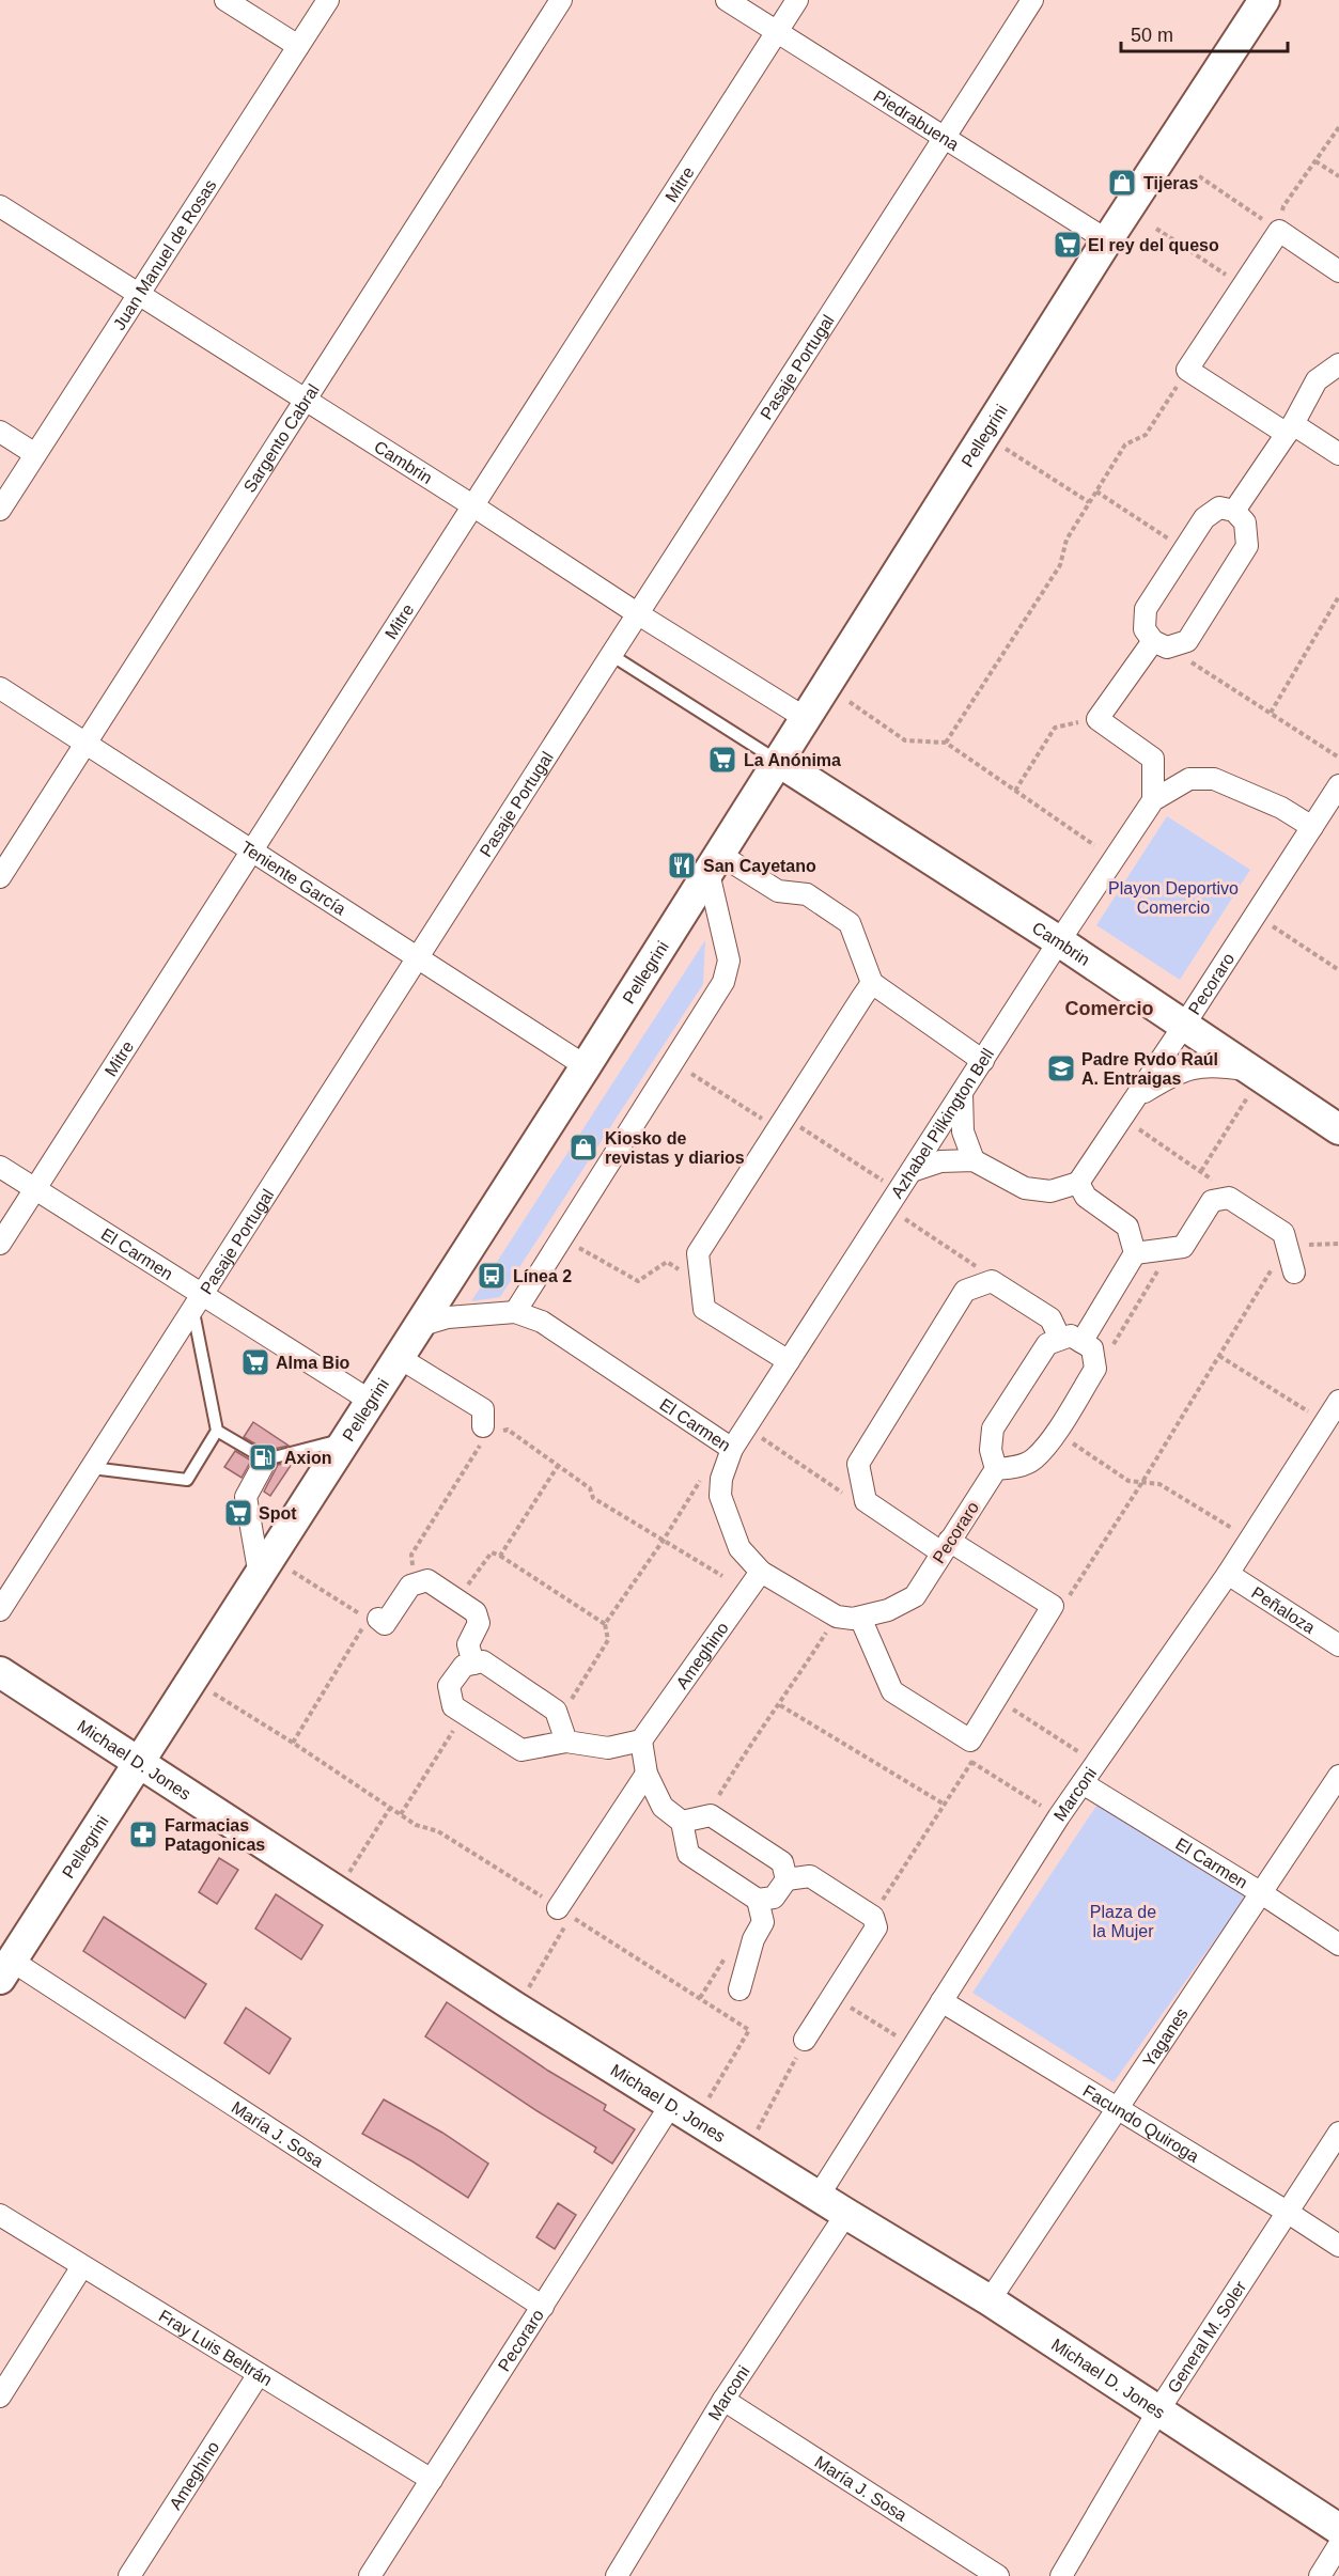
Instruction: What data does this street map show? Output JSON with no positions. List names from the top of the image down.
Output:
{
  "streets": {
    "street": [
      "Piedrabuena",
      "Mitre",
      "Juan Manuel de Rosas",
      "Pasaje Portugal",
      "Pellegrini",
      "Sargento Cabral",
      "Cambrin",
      "Teniente García",
      "Pecoraro",
      "Azhabel Pilkington Bell",
      "El Carmen",
      "Peñaloza",
      "Ameghino",
      "Michael D. Jones",
      "Marconi",
      "Yaganes",
      "Facundo Quiroga",
      "María J. Sosa",
      "General M. Soler",
      "Fray Luis Beltrán"
    ]
  },
  "crossings": [
    ["Piedrabuena", "Mitre"],
    ["Piedrabuena", "Pasaje Portugal"],
    ["Piedrabuena", "Pellegrini"],
    ["Mitre", "Cambrin"],
    ["Mitre", "Teniente García"],
    ["Mitre", "El Carmen"],
    ["Juan Manuel de Rosas", "Cambrin"],
    ["Pasaje Portugal", "Cambrin"],
    ["Pasaje Portugal", "Teniente García"],
    ["Pasaje Portugal", "El Carmen"],
    ["Pellegrini", "Cambrin"],
    ["Pellegrini", "Teniente García"],
    ["Pellegrini", "El Carmen"],
    ["Pellegrini", "Michael D. Jones"],
    ["Pellegrini", "María J. Sosa"],
    ["Sargento Cabral", "Cambrin"],
    ["Sargento Cabral", "Teniente García"],
    ["Cambrin", "Pecoraro"],
    ["Cambrin", "Azhabel Pilkington Bell"],
    ["Pecoraro", "Azhabel Pilkington Bell"],
    ["Pecoraro", "El Carmen"],
    ["Pecoraro", "Michael D. Jones"],
    ["Pecoraro", "María J. Sosa"],
    ["Pecoraro", "Fray Luis Beltrán"],
    ["Azhabel Pilkington Bell", "El Carmen"],
    ["El Carmen", "Ameghino"],
    ["El Carmen", "Marconi"],
    ["El Carmen", "Yaganes"],
    ["Peñaloza", "Marconi"],
    ["Ameghino", "Fray Luis Beltrán"],
    ["Michael D. Jones", "Marconi"],
    ["Michael D. Jones", "Yaganes"],
    ["Michael D. Jones", "General M. Soler"],
    ["Marconi", "Facundo Quiroga"],
    ["Marconi", "María J. Sosa"],
    ["Yaganes", "Facundo Quiroga"],
    ["Facundo Quiroga", "General M. Soler"]
  ],
  "districts": ["Comercio"],
  "parks": ["Playon Deportivo Comercio", "Plaza de la Mujer"],
  "places": {
    "shop": ["Tijeras", "Kiosko de revistas y diarios"],
    "supermarket": [
      "El rey del queso",
      "La Anónima",
      "Alma Bio",
      "Spot"
    ],
    "restaurant": ["San Cayetano"],
    "school or university": ["Padre Rvdo Raúl A. Entraigas"],
    "bus stop": ["Línea 2"],
    "fuel station": ["Axion"],
    "pharmacy": ["Farmacias Patagonicas"]
  },
  "scale_bar": "50 m"
}
